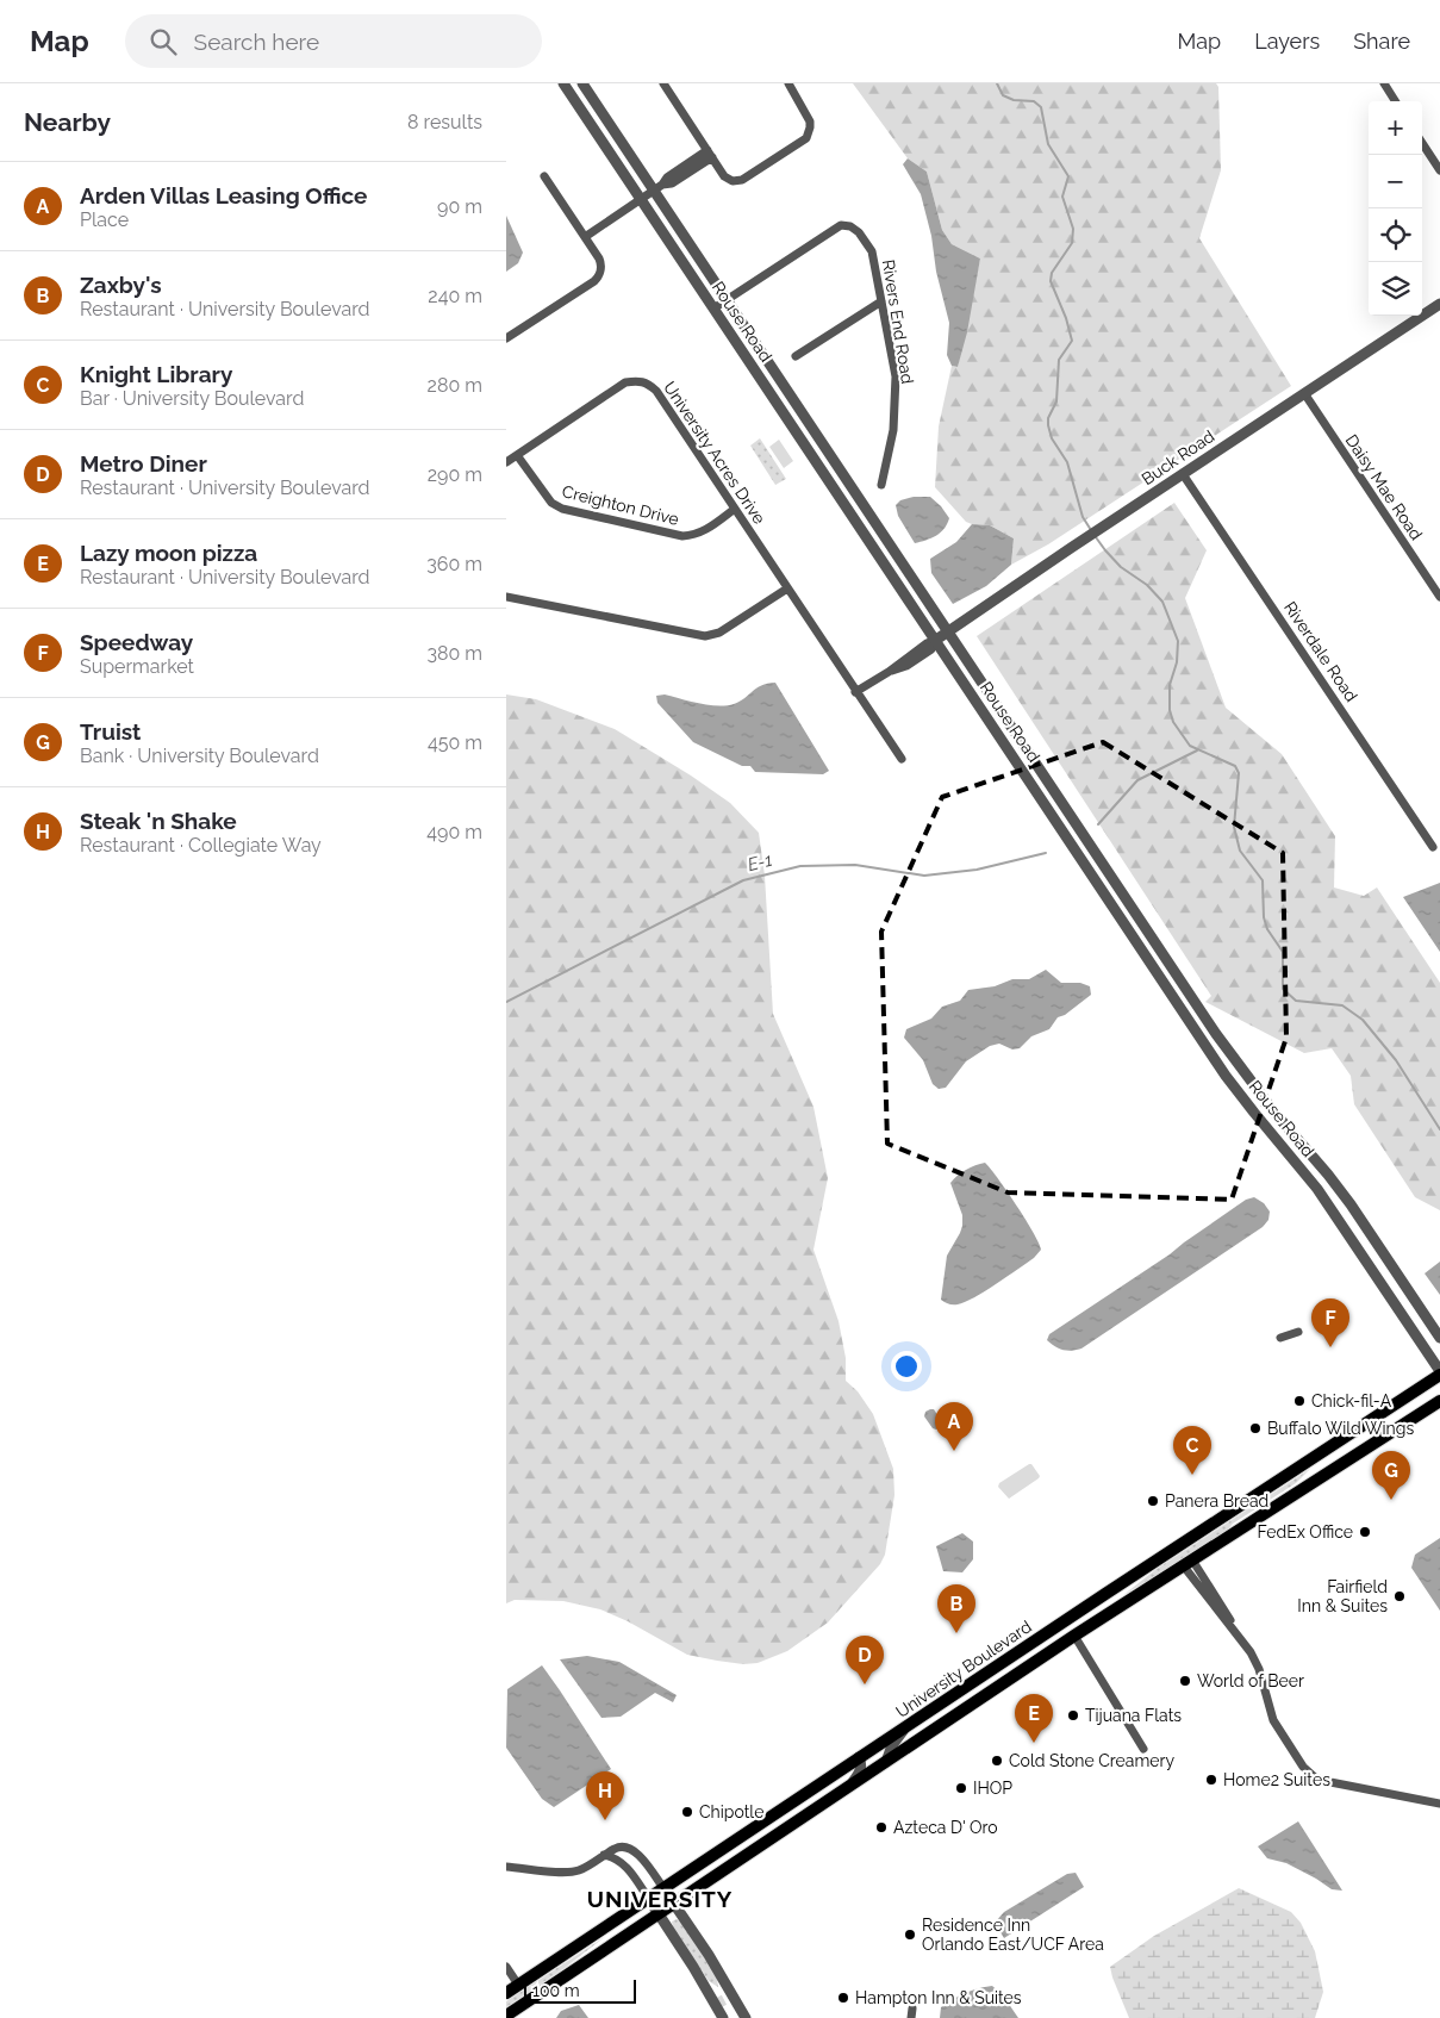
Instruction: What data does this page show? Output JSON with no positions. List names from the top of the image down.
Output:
{
  "streets": {
    "main road": ["University Boulevard"],
    "street": [
      "Rouse Road",
      "Rivers End Road",
      "University Acres Drive",
      "Buck Road",
      "Daisy Mae Road",
      "Creighton Drive",
      "Riverdale Road"
    ]
  },
  "crossings": [
    ["Rouse Road", "Rivers End Road"],
    ["Rouse Road", "Buck Road"],
    ["Rouse Road", "University Boulevard"],
    ["University Acres Drive", "Buck Road"],
    ["University Acres Drive", "Creighton Drive"],
    ["Buck Road", "Daisy Mae Road"],
    ["Buck Road", "Riverdale Road"]
  ],
  "districts": ["UNIVERSITY"],
  "water": ["E-1"],
  "places": [
    "Chick-fil-A",
    "Buffalo Wild Wings",
    "Panera Bread",
    "FedEx Office",
    "Fairfield Inn & Suites",
    "World of Beer",
    "Tijuana Flats",
    "Cold Stone Creamery",
    "Home2 Suites",
    "IHOP",
    "Chipotle",
    "Azteca D' Oro",
    "Residence Inn Orlando East/UCF Area",
    "Hampton Inn & Suites"
  ],
  "scale_bar": "100 m",
  "page": {
    "header": "Map",
    "search": "Search here",
    "nav": ["Map", "Layers", "Share"],
    "heading": ["Nearby", "8 results"],
    "map_buttons": ["+", "−"],
    "list": [
      {
        "mark": "A",
        "name": "Arden Villas Leasing Office",
        "note": "Place",
        "value": "90 m"
      },
      {
        "mark": "B",
        "name": "Zaxby's",
        "note": "Restaurant · University Boulevard",
        "value": "240 m"
      },
      {
        "mark": "C",
        "name": "Knight Library",
        "note": "Bar · University Boulevard",
        "value": "280 m"
      },
      {
        "mark": "D",
        "name": "Metro Diner",
        "note": "Restaurant · University Boulevard",
        "value": "290 m"
      },
      {
        "mark": "E",
        "name": "Lazy moon pizza",
        "note": "Restaurant · University Boulevard",
        "value": "360 m"
      },
      {
        "mark": "F",
        "name": "Speedway",
        "note": "Supermarket",
        "value": "380 m"
      },
      {
        "mark": "G",
        "name": "Truist",
        "note": "Bank · University Boulevard",
        "value": "450 m"
      },
      {
        "mark": "H",
        "name": "Steak 'n Shake",
        "note": "Restaurant · Collegiate Way",
        "value": "490 m"
      }
    ],
    "pins": [
      "F",
      "A",
      "C",
      "G",
      "B",
      "D",
      "E",
      "H"
    ],
    "scale": "100 m"
  }
}
